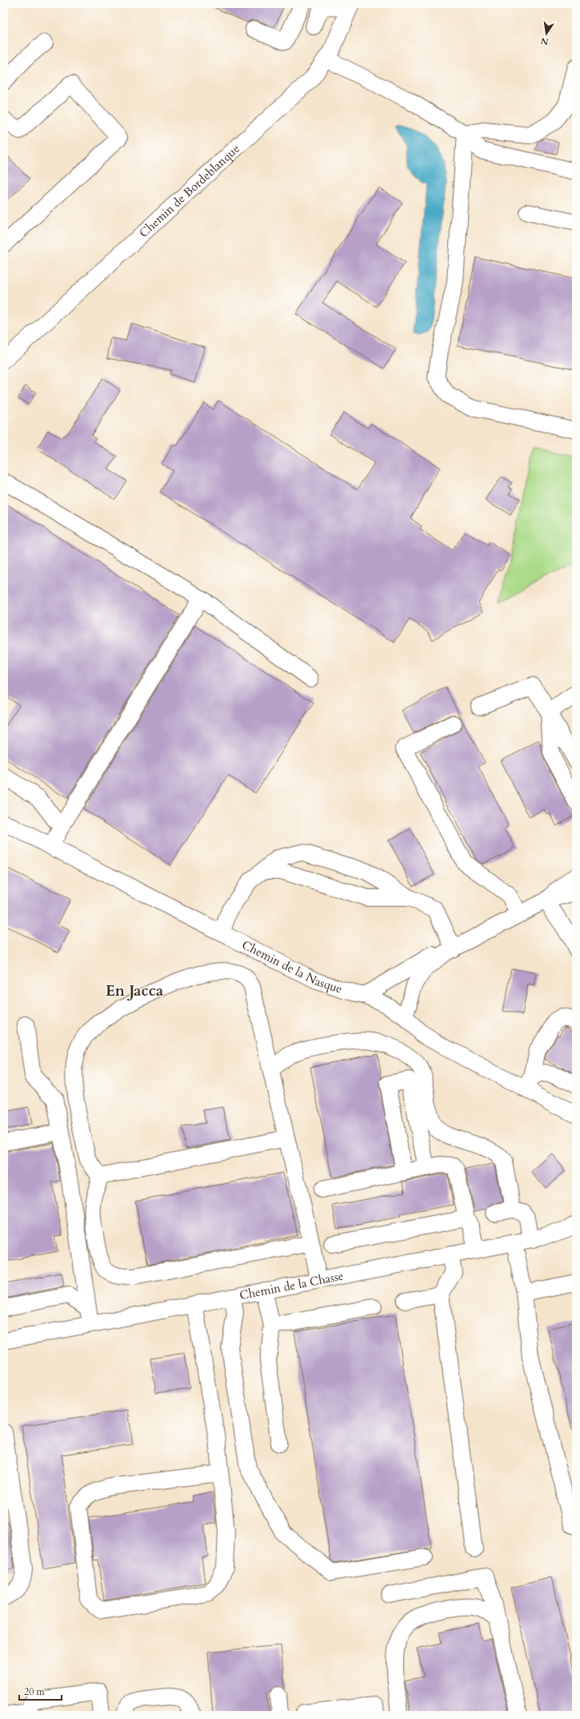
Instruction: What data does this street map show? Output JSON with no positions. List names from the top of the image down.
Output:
{
  "streets": {
    "street": ["Chemin de Bordeblanque", "Chemin de la Nasque", "Chemin de la Chasse"]
  },
  "districts": ["En Jacca"],
  "scale_bar": "20 m",
  "north": "bottom"
}
